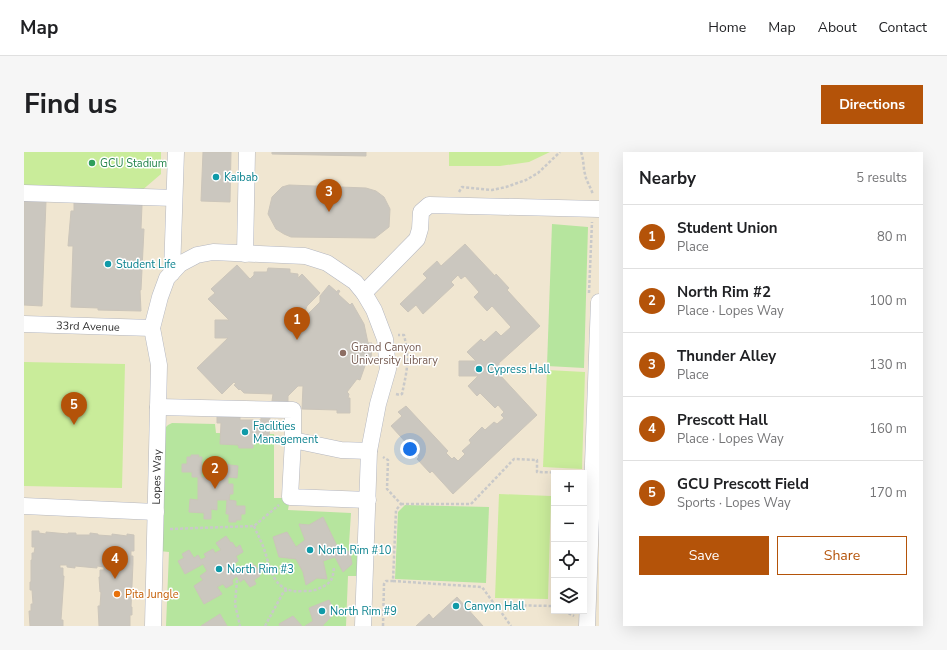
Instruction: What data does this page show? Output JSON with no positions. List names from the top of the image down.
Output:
{
  "streets": {
    "street": ["33rd Avenue", "Lopes Way"]
  },
  "crossings": [
    ["33rd Avenue", "Lopes Way"]
  ],
  "places": [
    "GCU Stadium",
    "Kaibab",
    "Student Life",
    "Grand Canyon University Library",
    "Cypress Hall",
    "Facilities Management",
    "North Rim #10",
    "North Rim #3",
    "Pita Jungle",
    "Canyon Hall",
    "North Rim #9"
  ],
  "page": {
    "header": "Map",
    "nav": [
      "Home",
      "Map",
      "About",
      "Contact"
    ],
    "title": "Find us",
    "buttons": [
      "Directions",
      ["Save", "Share"]
    ],
    "heading": ["Nearby", "5 results"],
    "pins": [
      "3",
      "1",
      "5",
      "2",
      "4"
    ],
    "list": [
      {
        "mark": "1",
        "name": "Student Union",
        "note": "Place",
        "value": "80 m"
      },
      {
        "mark": "2",
        "name": "North Rim #2",
        "note": "Place · Lopes Way",
        "value": "100 m"
      },
      {
        "mark": "3",
        "name": "Thunder Alley",
        "note": "Place",
        "value": "130 m"
      },
      {
        "mark": "4",
        "name": "Prescott Hall",
        "note": "Place · Lopes Way",
        "value": "160 m"
      },
      {
        "mark": "5",
        "name": "GCU Prescott Field",
        "note": "Sports · Lopes Way",
        "value": "170 m"
      }
    ],
    "map_buttons": ["+", "−"]
  }
}
